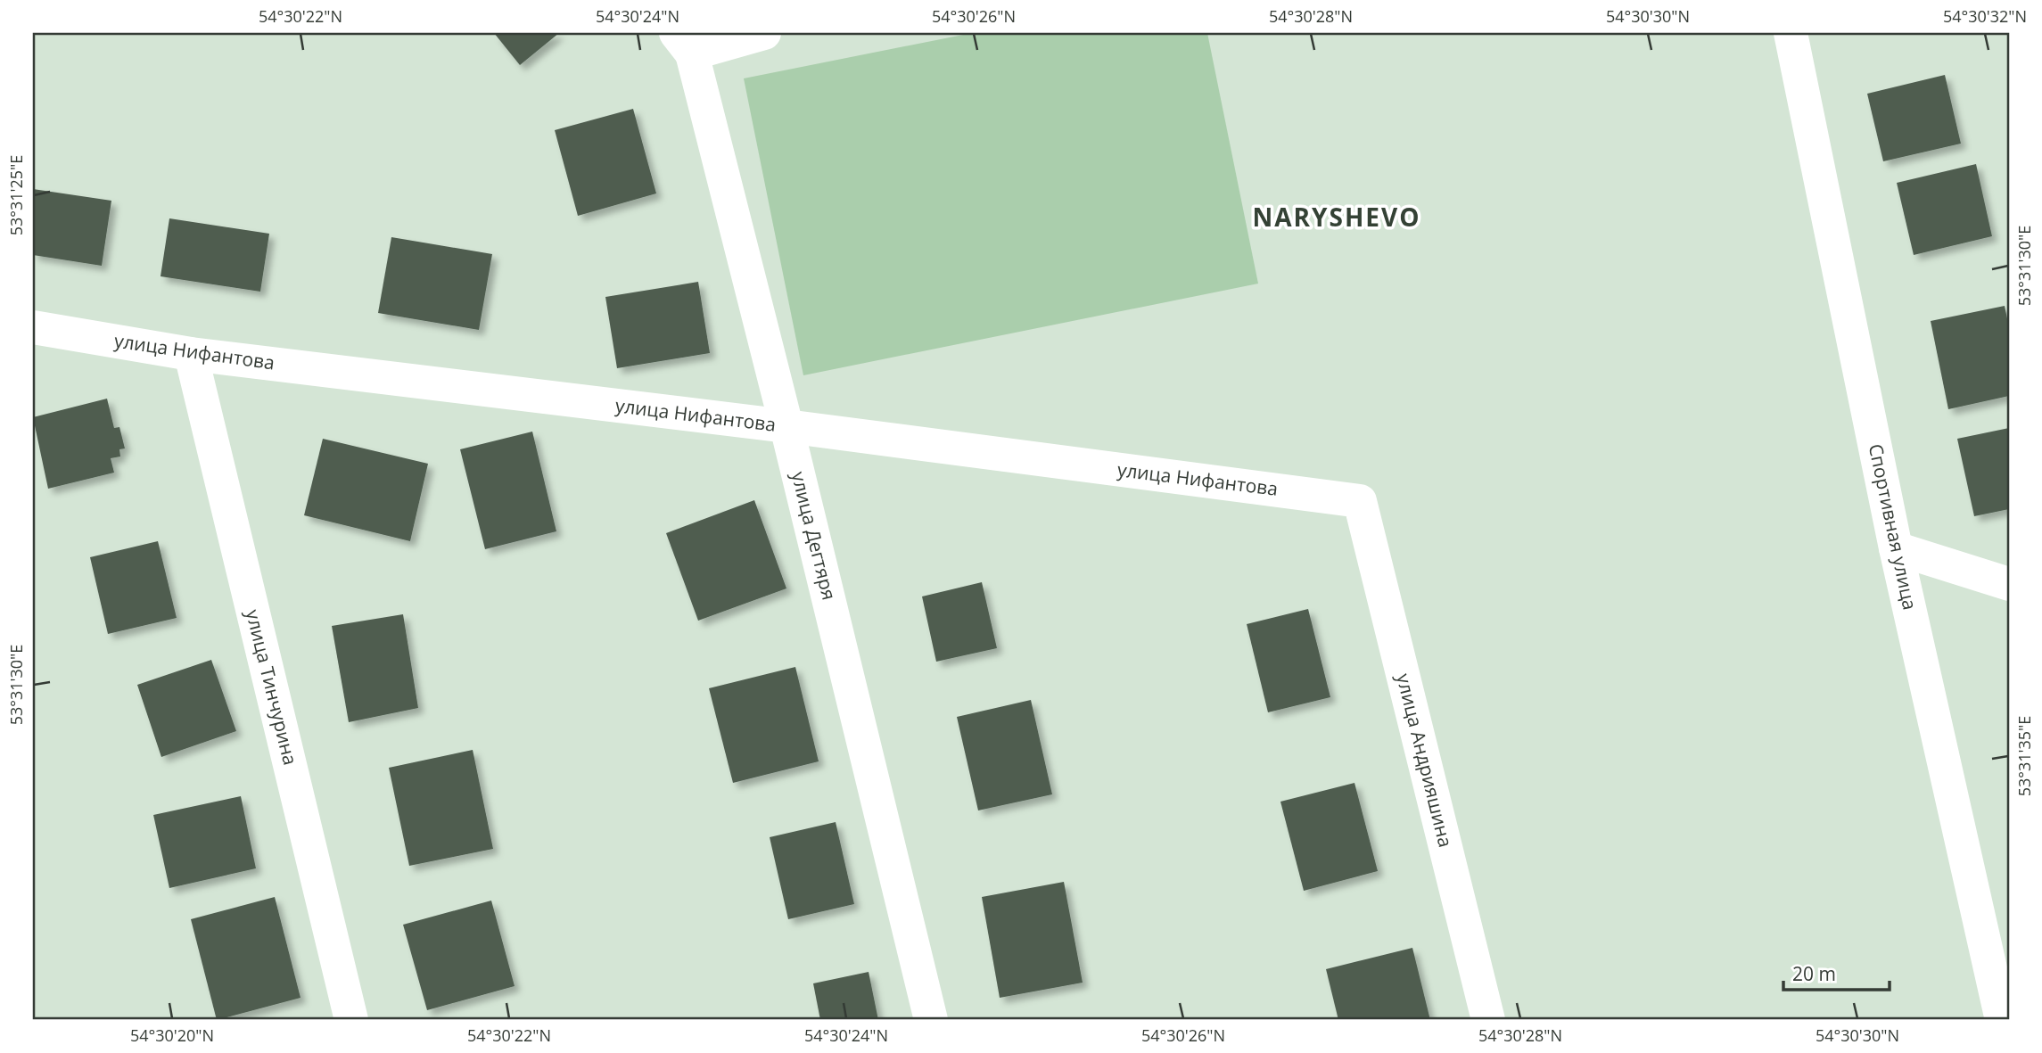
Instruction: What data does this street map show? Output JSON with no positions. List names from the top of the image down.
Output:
{
  "streets": {
    "street": [
      "улица Нифантова",
      "Спортивная улица",
      "улица Дегтяря",
      "улица Тинчурина",
      "улица Андрияшина"
    ]
  },
  "crossings": [
    ["улица Нифантова", "улица Дегтяря"],
    ["улица Нифантова", "улица Тинчурина"],
    ["улица Нифантова", "улица Андрияшина"]
  ],
  "districts": ["NARYSHEVO"],
  "scale_bar": "20 m",
  "coordinates": [
    "54°30'22\"N",
    "54°30'24\"N",
    "54°30'26\"N",
    "54°30'28\"N",
    "54°30'30\"N",
    "54°30'32\"N",
    "53°31'25\"E",
    "53°31'30\"E",
    "53°31'35\"E",
    "54°30'20\"N"
  ]
}
